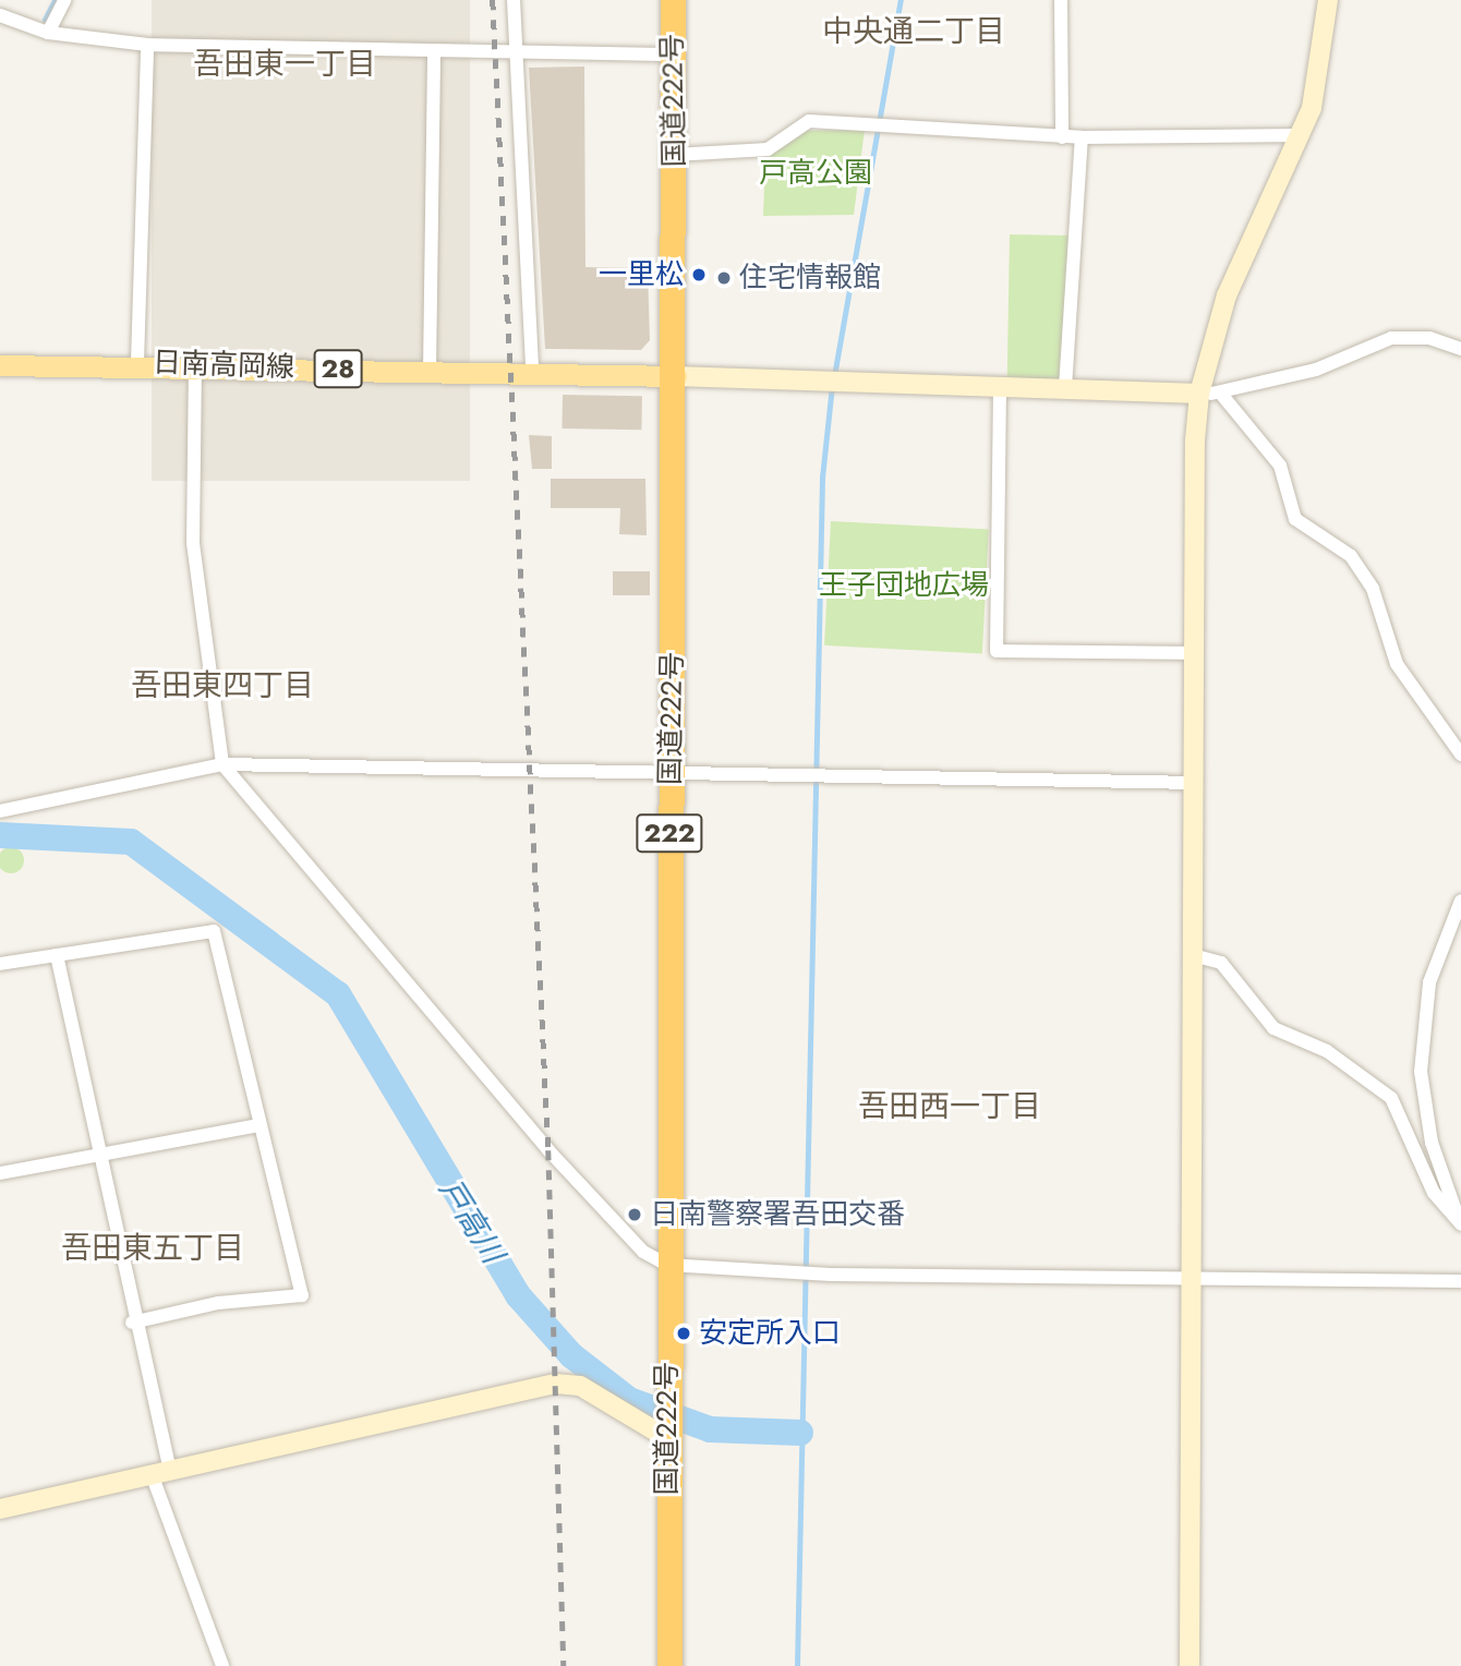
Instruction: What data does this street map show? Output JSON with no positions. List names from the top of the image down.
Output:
{
  "streets": {
    "highway": ["国道222号", "222"],
    "main road": ["日南高岡線", "28"]
  },
  "crossings": [
    ["国道222号", "日南高岡線"]
  ],
  "districts": [
    "中央通二丁目",
    "吾田東一丁目",
    "吾田東四丁目",
    "吾田西一丁目",
    "吾田東五丁目"
  ],
  "water": ["戸高川"],
  "parks": ["戸高公園", "王子団地広場"],
  "places": [
    "一里松",
    "住宅情報館",
    "日南警察署吾田交番",
    "安定所入口"
  ]
}
